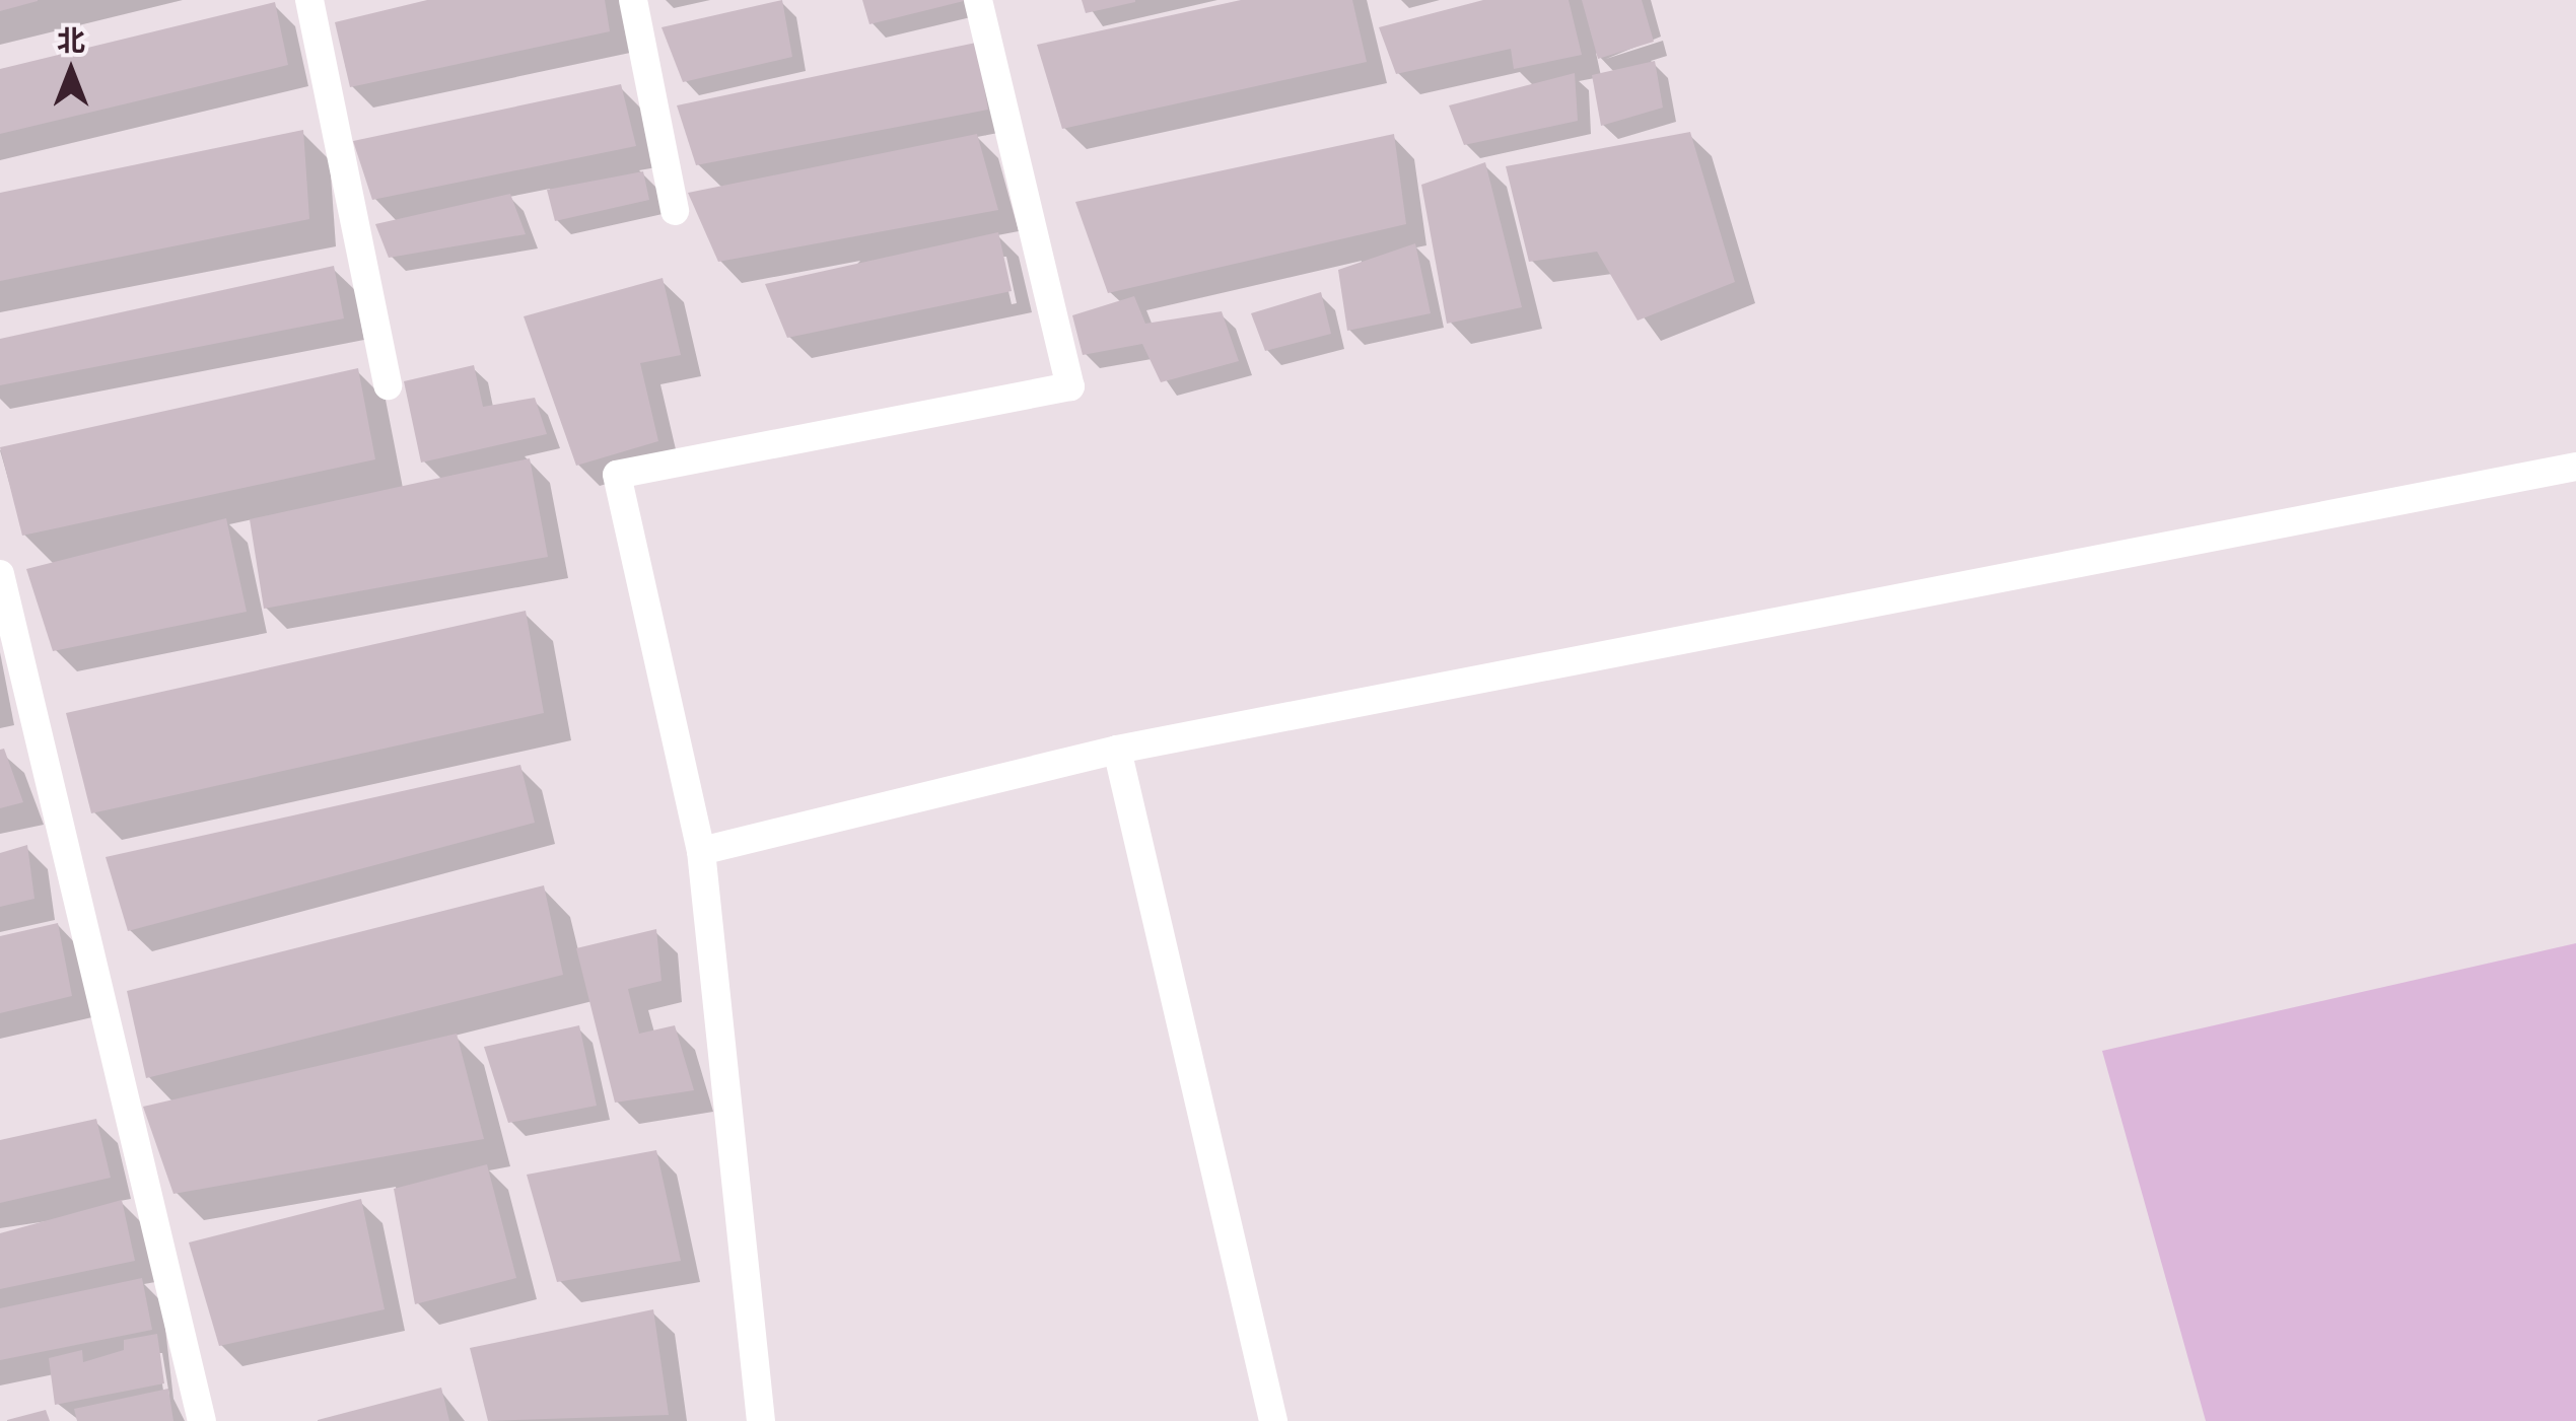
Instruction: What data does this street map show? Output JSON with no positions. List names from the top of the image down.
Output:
{
  "north": "top"
}
